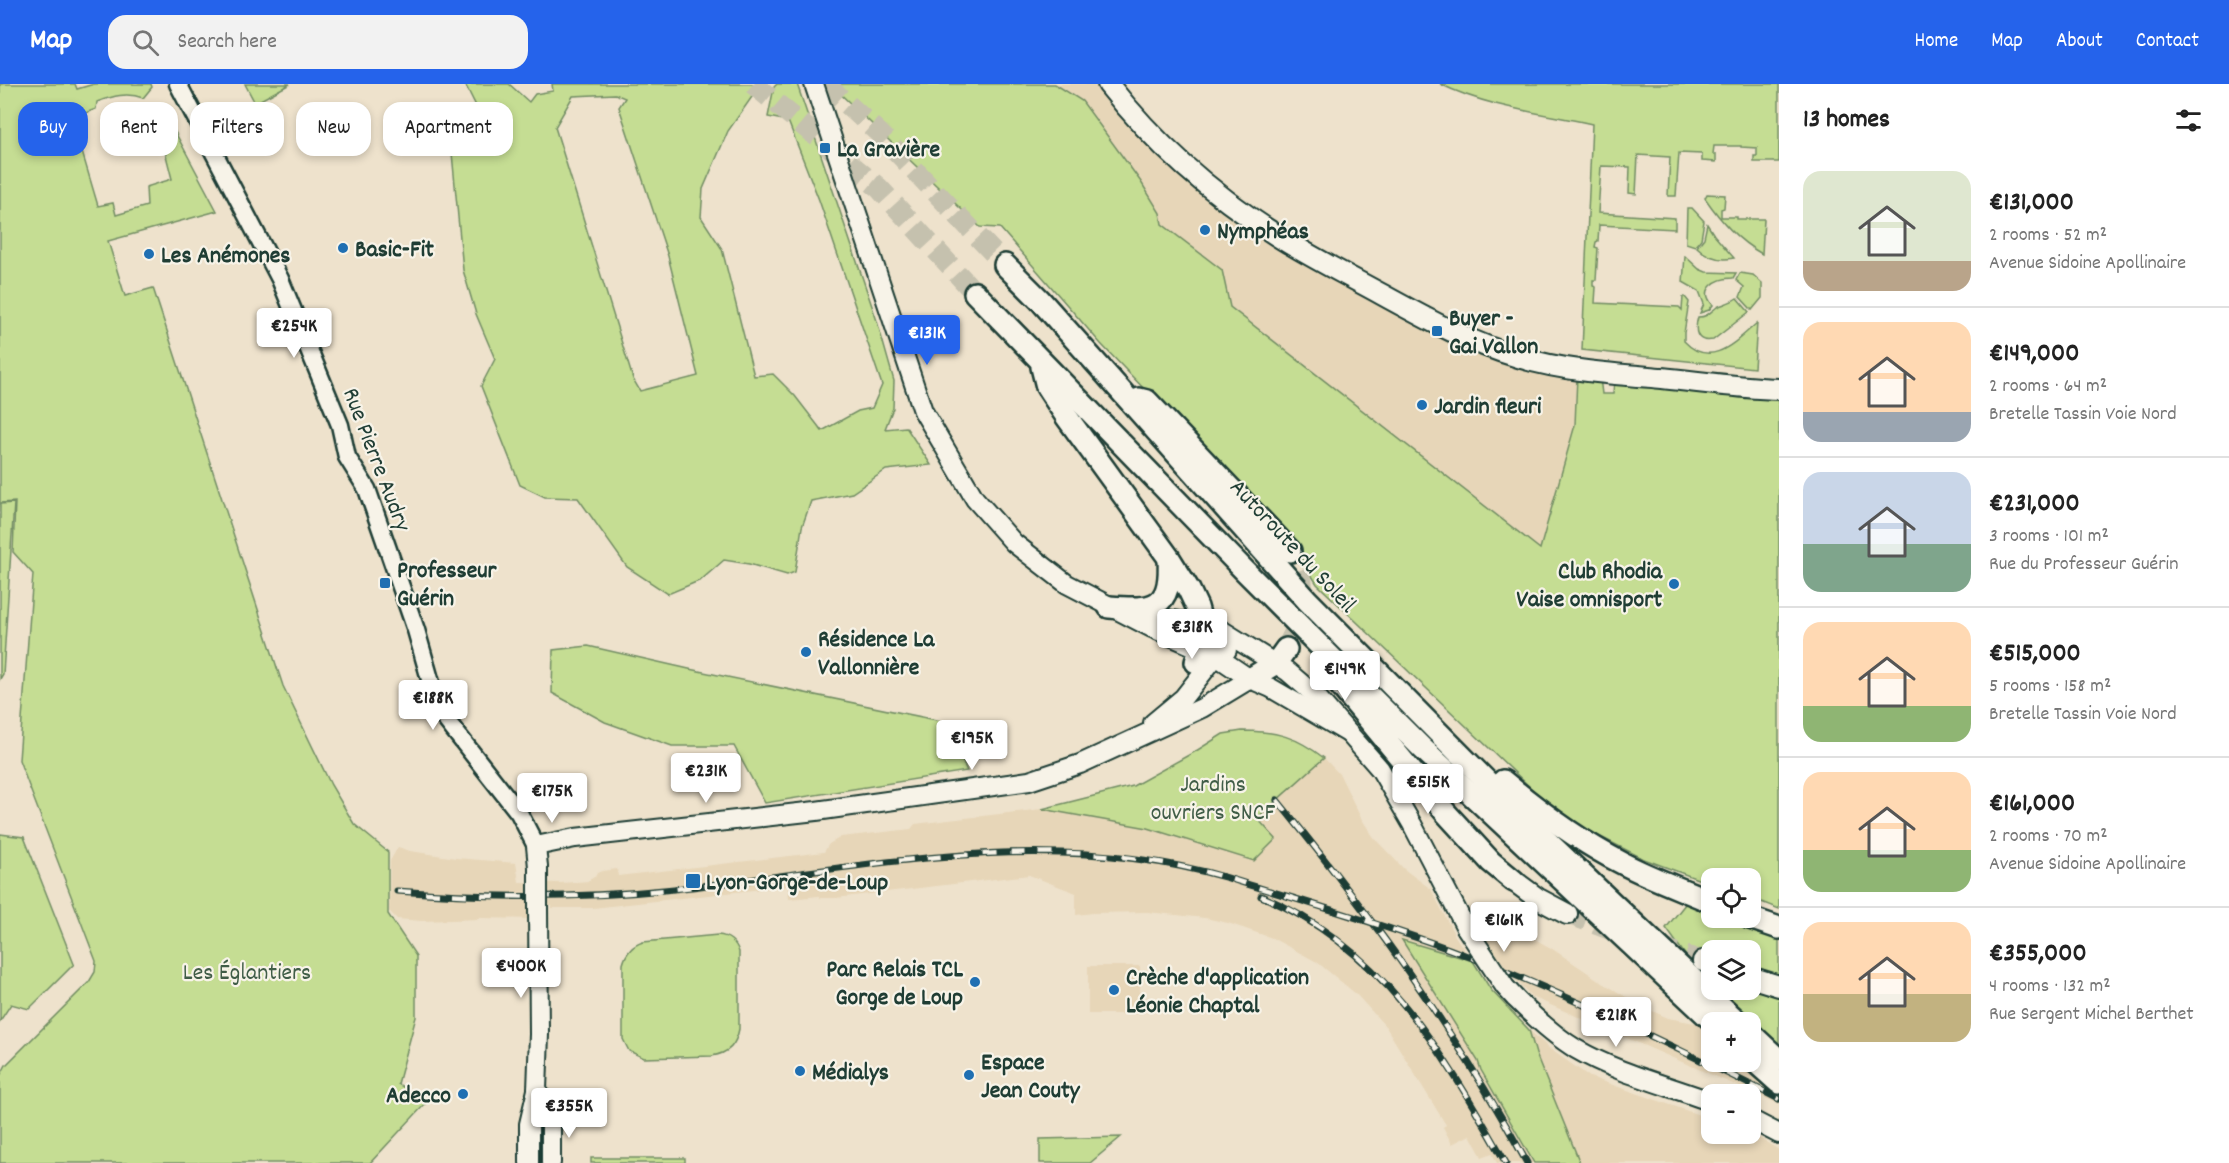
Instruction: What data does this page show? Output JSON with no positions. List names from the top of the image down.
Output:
{
  "streets": {
    "highway": ["Autoroute du Soleil"],
    "street": ["Rue Pierre Audry"]
  },
  "parks": ["Jardins ouvriers SNCF", "Les Églantiers"],
  "places": {
    "transit": [
      "La Gravière",
      "Buyer - Gai Vallon",
      "Professeur Guérin",
      "Lyon-Gorge-de-Loup"
    ],
    "other": [
      "Nymphéas",
      "Basic-Fit",
      "Les Anémones",
      "Jardin fleuri",
      "Club Rhodia Vaise omnisport",
      "Résidence La Vallonnière",
      "Parc Relais TCL Gorge de Loup",
      "Crèche d'application Léonie Chaptal",
      "Médialys",
      "Espace Jean Couty",
      "Adecco"
    ]
  },
  "page": {
    "header": "Map",
    "search": "Search here",
    "nav": [
      "Home",
      "Map",
      "About",
      "Contact"
    ],
    "heading": "13 homes",
    "chip": [
      "Buy",
      "Rent",
      "Filters",
      "New",
      "Apartment"
    ],
    "list": [
      {
        "name": "€131,000",
        "note": "2 rooms · 52 m² · Avenue Sidoine Apollinaire"
      },
      {
        "name": "€149,000",
        "note": "2 rooms · 64 m² · Bretelle Tassin Voie Nord"
      },
      {
        "name": "€231,000",
        "note": "3 rooms · 101 m² · Rue du Professeur Guérin"
      },
      {
        "name": "€515,000",
        "note": "5 rooms · 158 m² · Bretelle Tassin Voie Nord"
      },
      {
        "name": "€161,000",
        "note": "2 rooms · 70 m² · Avenue Sidoine Apollinaire"
      },
      {
        "name": "€355,000",
        "note": "4 rooms · 132 m² · Rue Sergent Michel Berthet"
      }
    ],
    "price": [
      "€254K",
      "€131K",
      "€318K",
      "€149K",
      "€188K",
      "€195K",
      "€231K",
      "€515K",
      "€175K",
      "€161K",
      "€400K",
      "€218K",
      "€355K"
    ],
    "map_buttons": ["+", "−"]
  }
}
